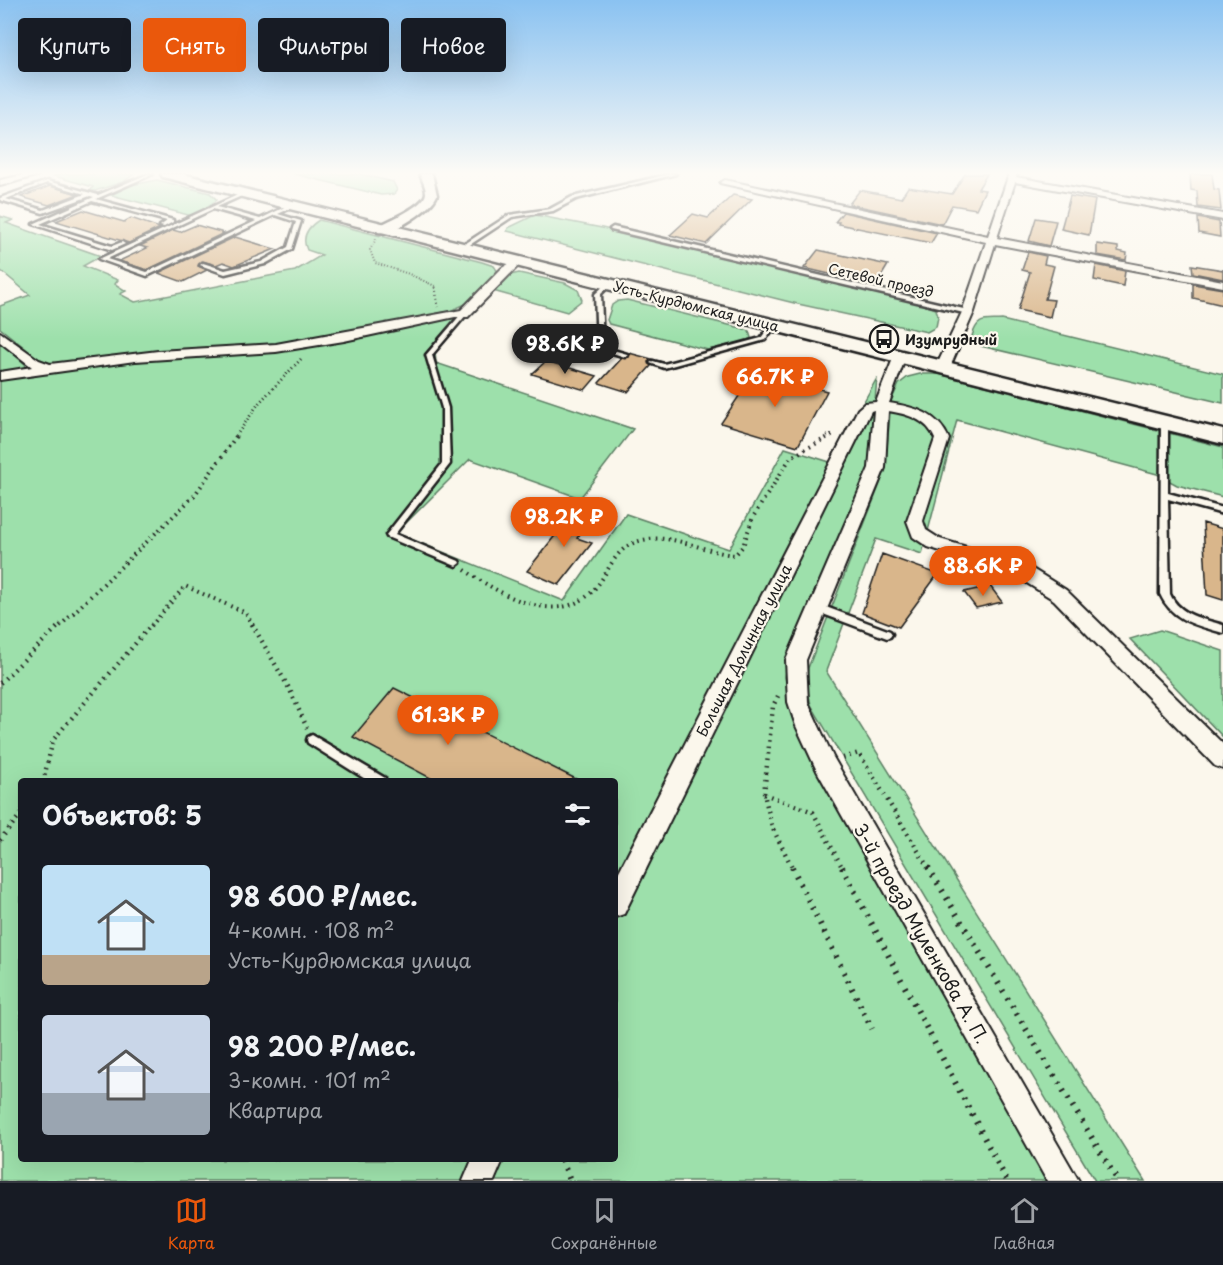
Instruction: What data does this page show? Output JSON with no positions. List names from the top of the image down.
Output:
{
  "streets": {
    "main road": ["Усть-Курдюмская улица"],
    "street": ["Большая Долинная улица", "3-й проезд Муленкова А. П."],
    "lane": ["Сетевой проезд"]
  },
  "places": {
    "bus stop": ["Изумрудный"]
  },
  "page": {
    "chip": [
      "Купить",
      "Снять",
      "Фильтры",
      "Новое"
    ],
    "price": [
      "98.6K ₽",
      "66.7K ₽",
      "98.2K ₽",
      "88.6K ₽",
      "61.3K ₽"
    ],
    "heading": "Объектов: 5",
    "list": [
      {
        "name": "98 600 ₽/мес.",
        "note": "4-комн. · 108 m² · Усть-Курдюмская улица"
      },
      {
        "name": "98 200 ₽/мес.",
        "note": "3-комн. · 101 m² · Квартира"
      }
    ],
    "tabs": ["Карта", "Сохранённые", "Главная"]
  }
}
